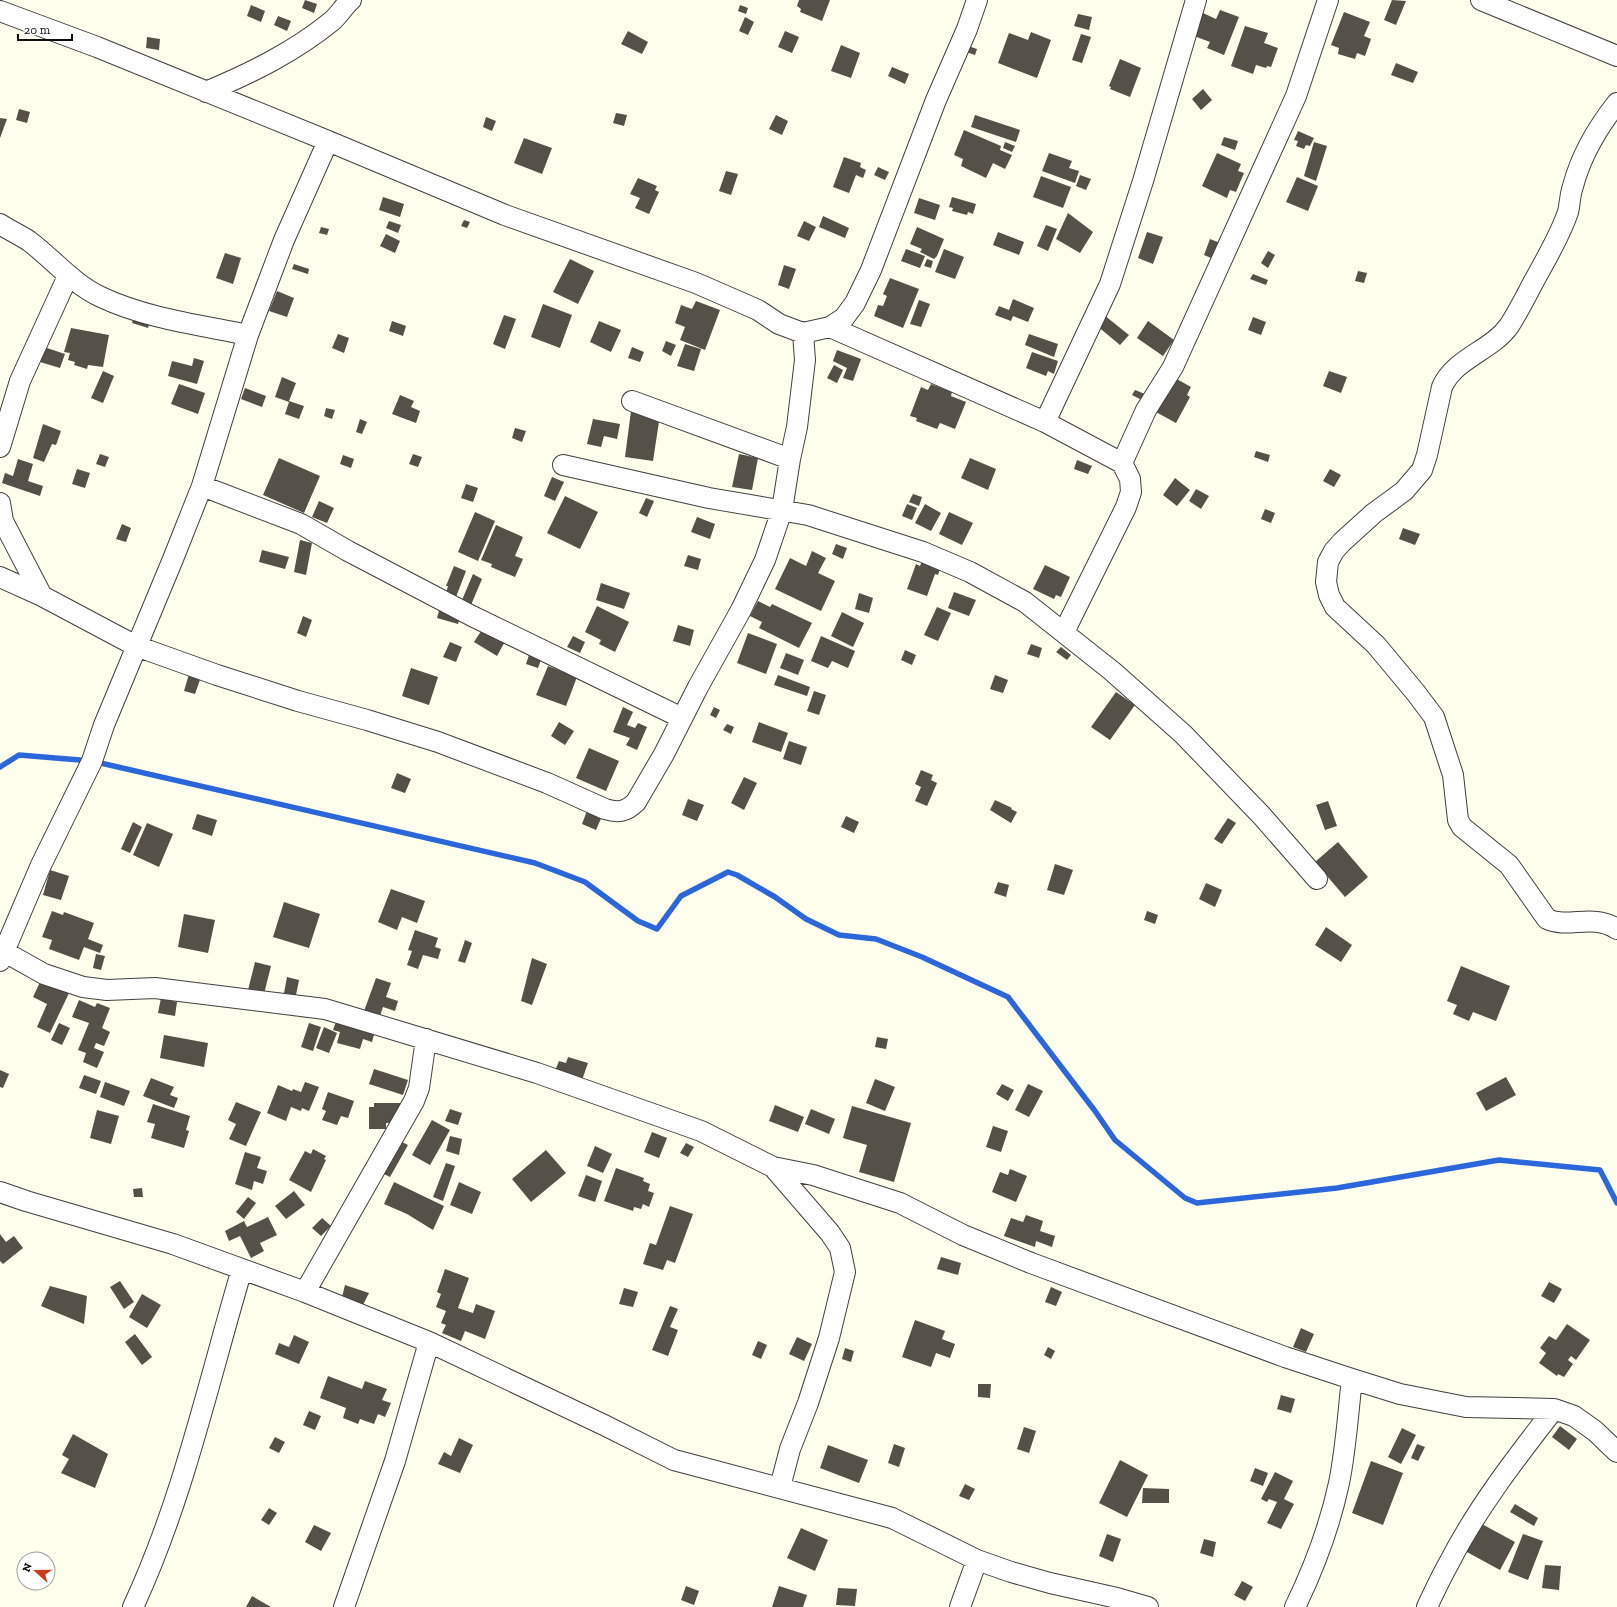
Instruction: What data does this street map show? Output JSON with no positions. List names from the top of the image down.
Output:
{
  "scale_bar": "20 m",
  "north": "left"
}
